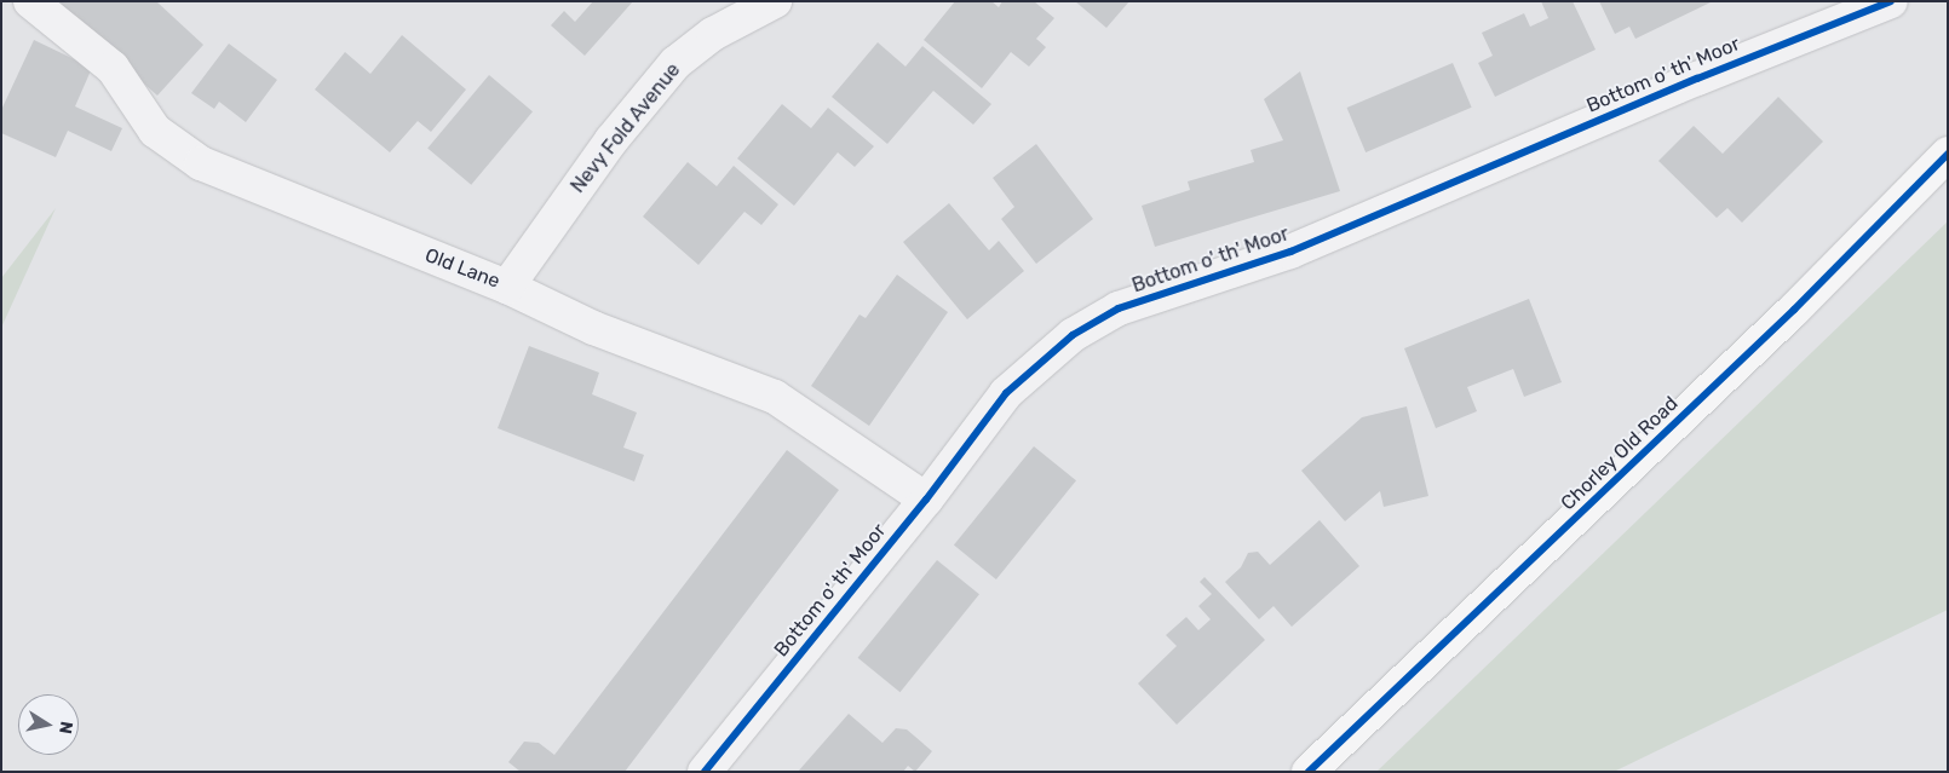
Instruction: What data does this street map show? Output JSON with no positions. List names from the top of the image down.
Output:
{
  "streets": {
    "main road": ["Chorley Old Road"],
    "street": ["Bottom o' th' Moor", "Nevy Fold Avenue", "Old Lane"]
  },
  "crossings": [
    ["Bottom o' th' Moor", "Old Lane"],
    ["Nevy Fold Avenue", "Old Lane"]
  ],
  "north": "right"
}
